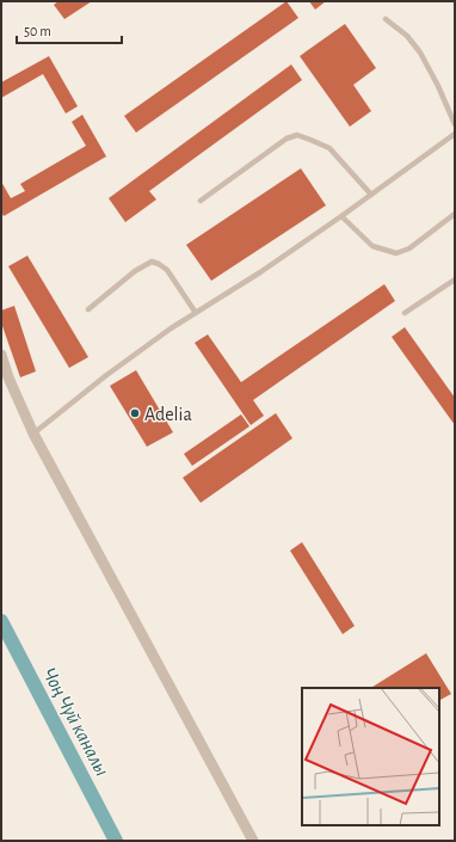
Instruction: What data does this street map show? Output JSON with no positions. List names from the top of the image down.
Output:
{
  "water": ["Чоң Чүй каналы"],
  "places": ["Adelia"],
  "scale_bar": "50 m"
}
